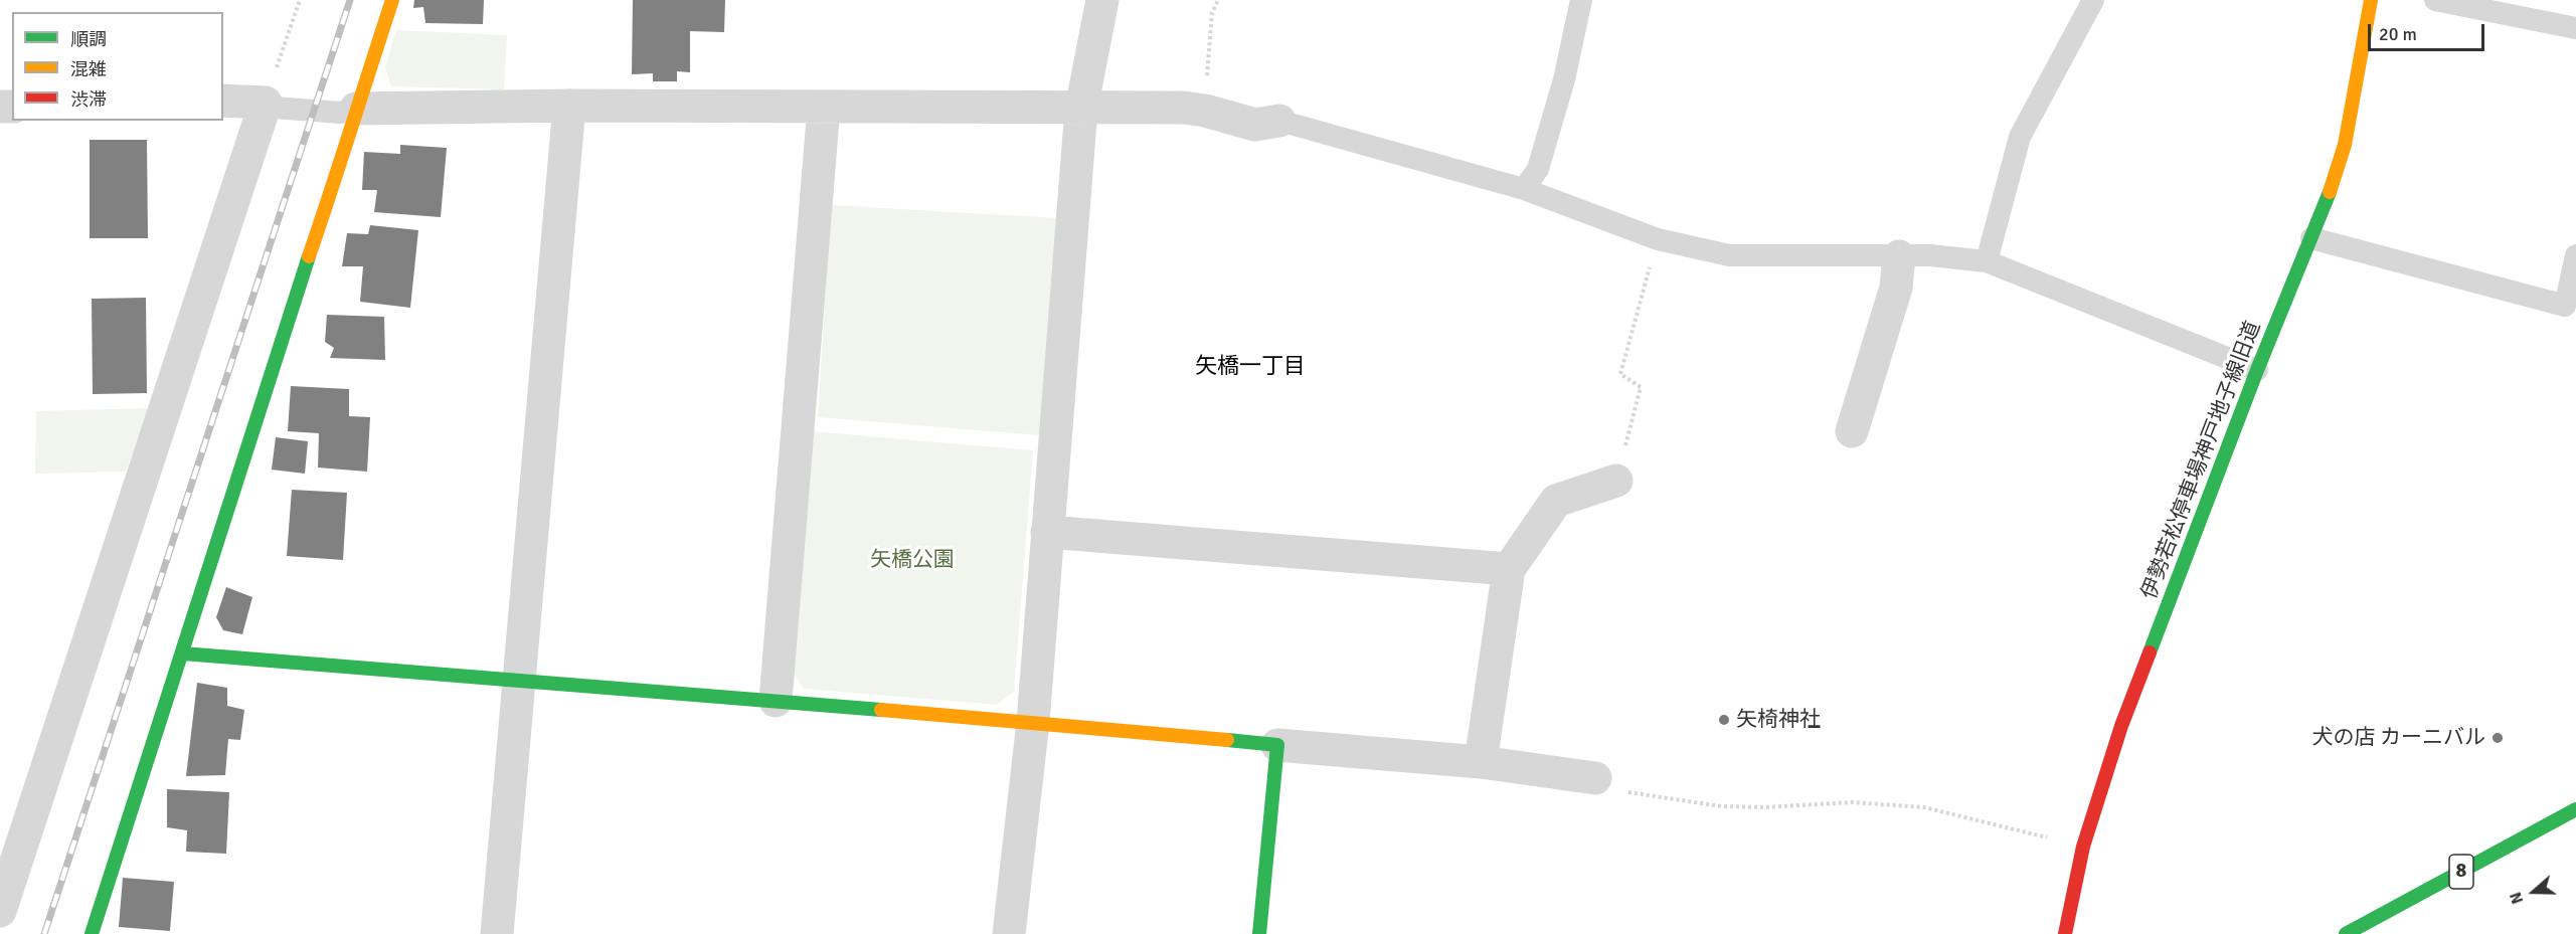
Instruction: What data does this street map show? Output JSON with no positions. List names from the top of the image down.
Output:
{
  "streets": {
    "street": ["伊勢若松停車場神戸地子線旧道", "8"]
  },
  "districts": ["矢橋一丁目"],
  "parks": ["矢橋公園"],
  "places": ["矢椅神社", "犬の店 カーニバル"],
  "legend": ["順調", "混雑", "渋滞"],
  "scale_bar": "20 m",
  "north": "left"
}
